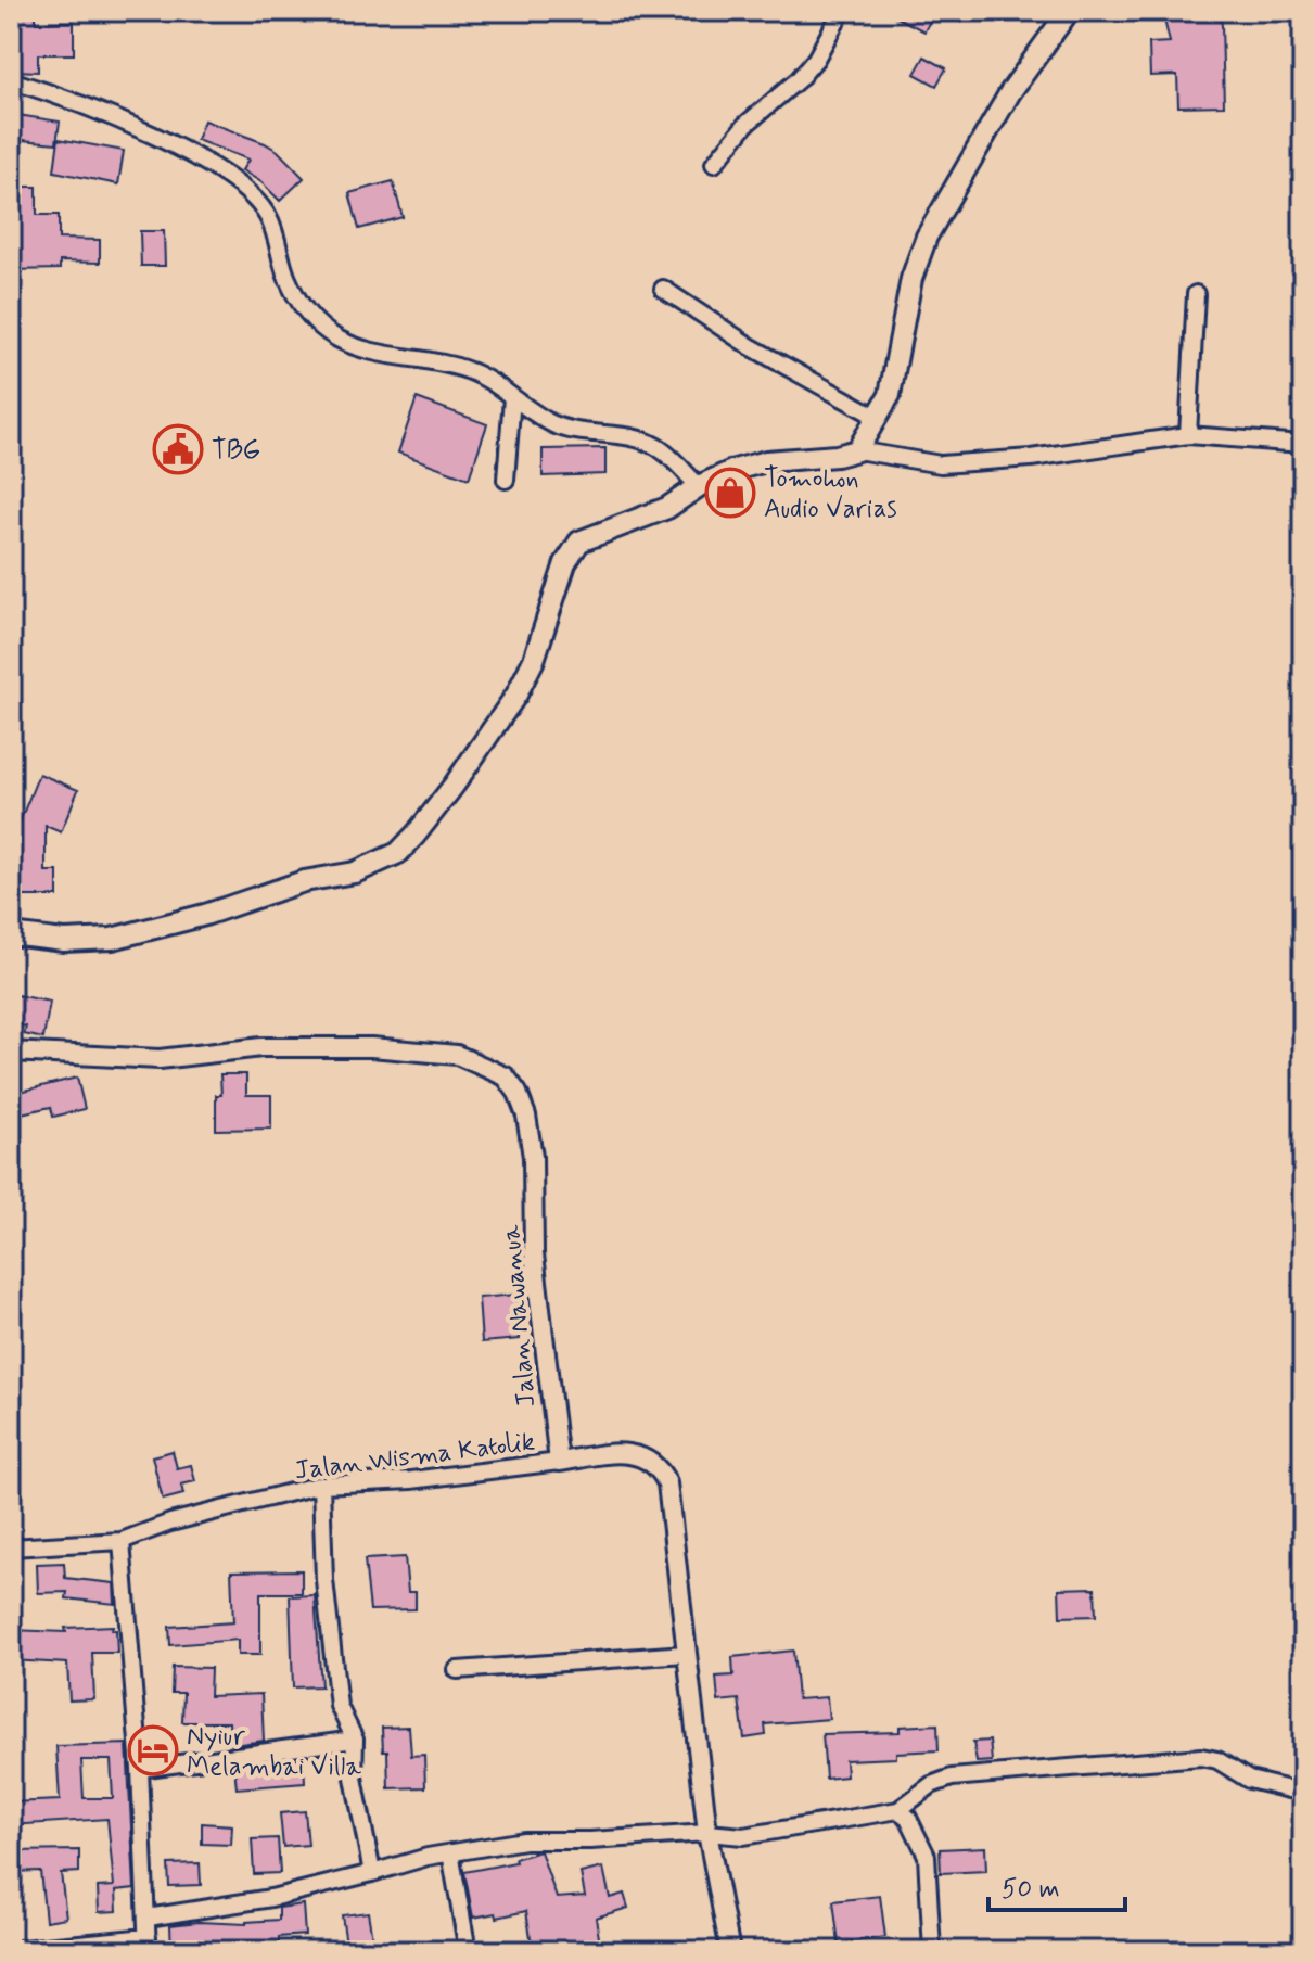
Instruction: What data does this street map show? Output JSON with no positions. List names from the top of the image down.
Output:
{
  "streets": {
    "street": ["Jalan Nawanua", "Jalan Wisma Katolik"]
  },
  "crossings": [
    ["Jalan Nawanua", "Jalan Wisma Katolik"]
  ],
  "places": {
    "public building": ["TBG"],
    "shop": ["Tomohon Audio Varias"],
    "hotel": ["Nyiur Melambai Villa"]
  },
  "scale_bar": "50 m"
}
